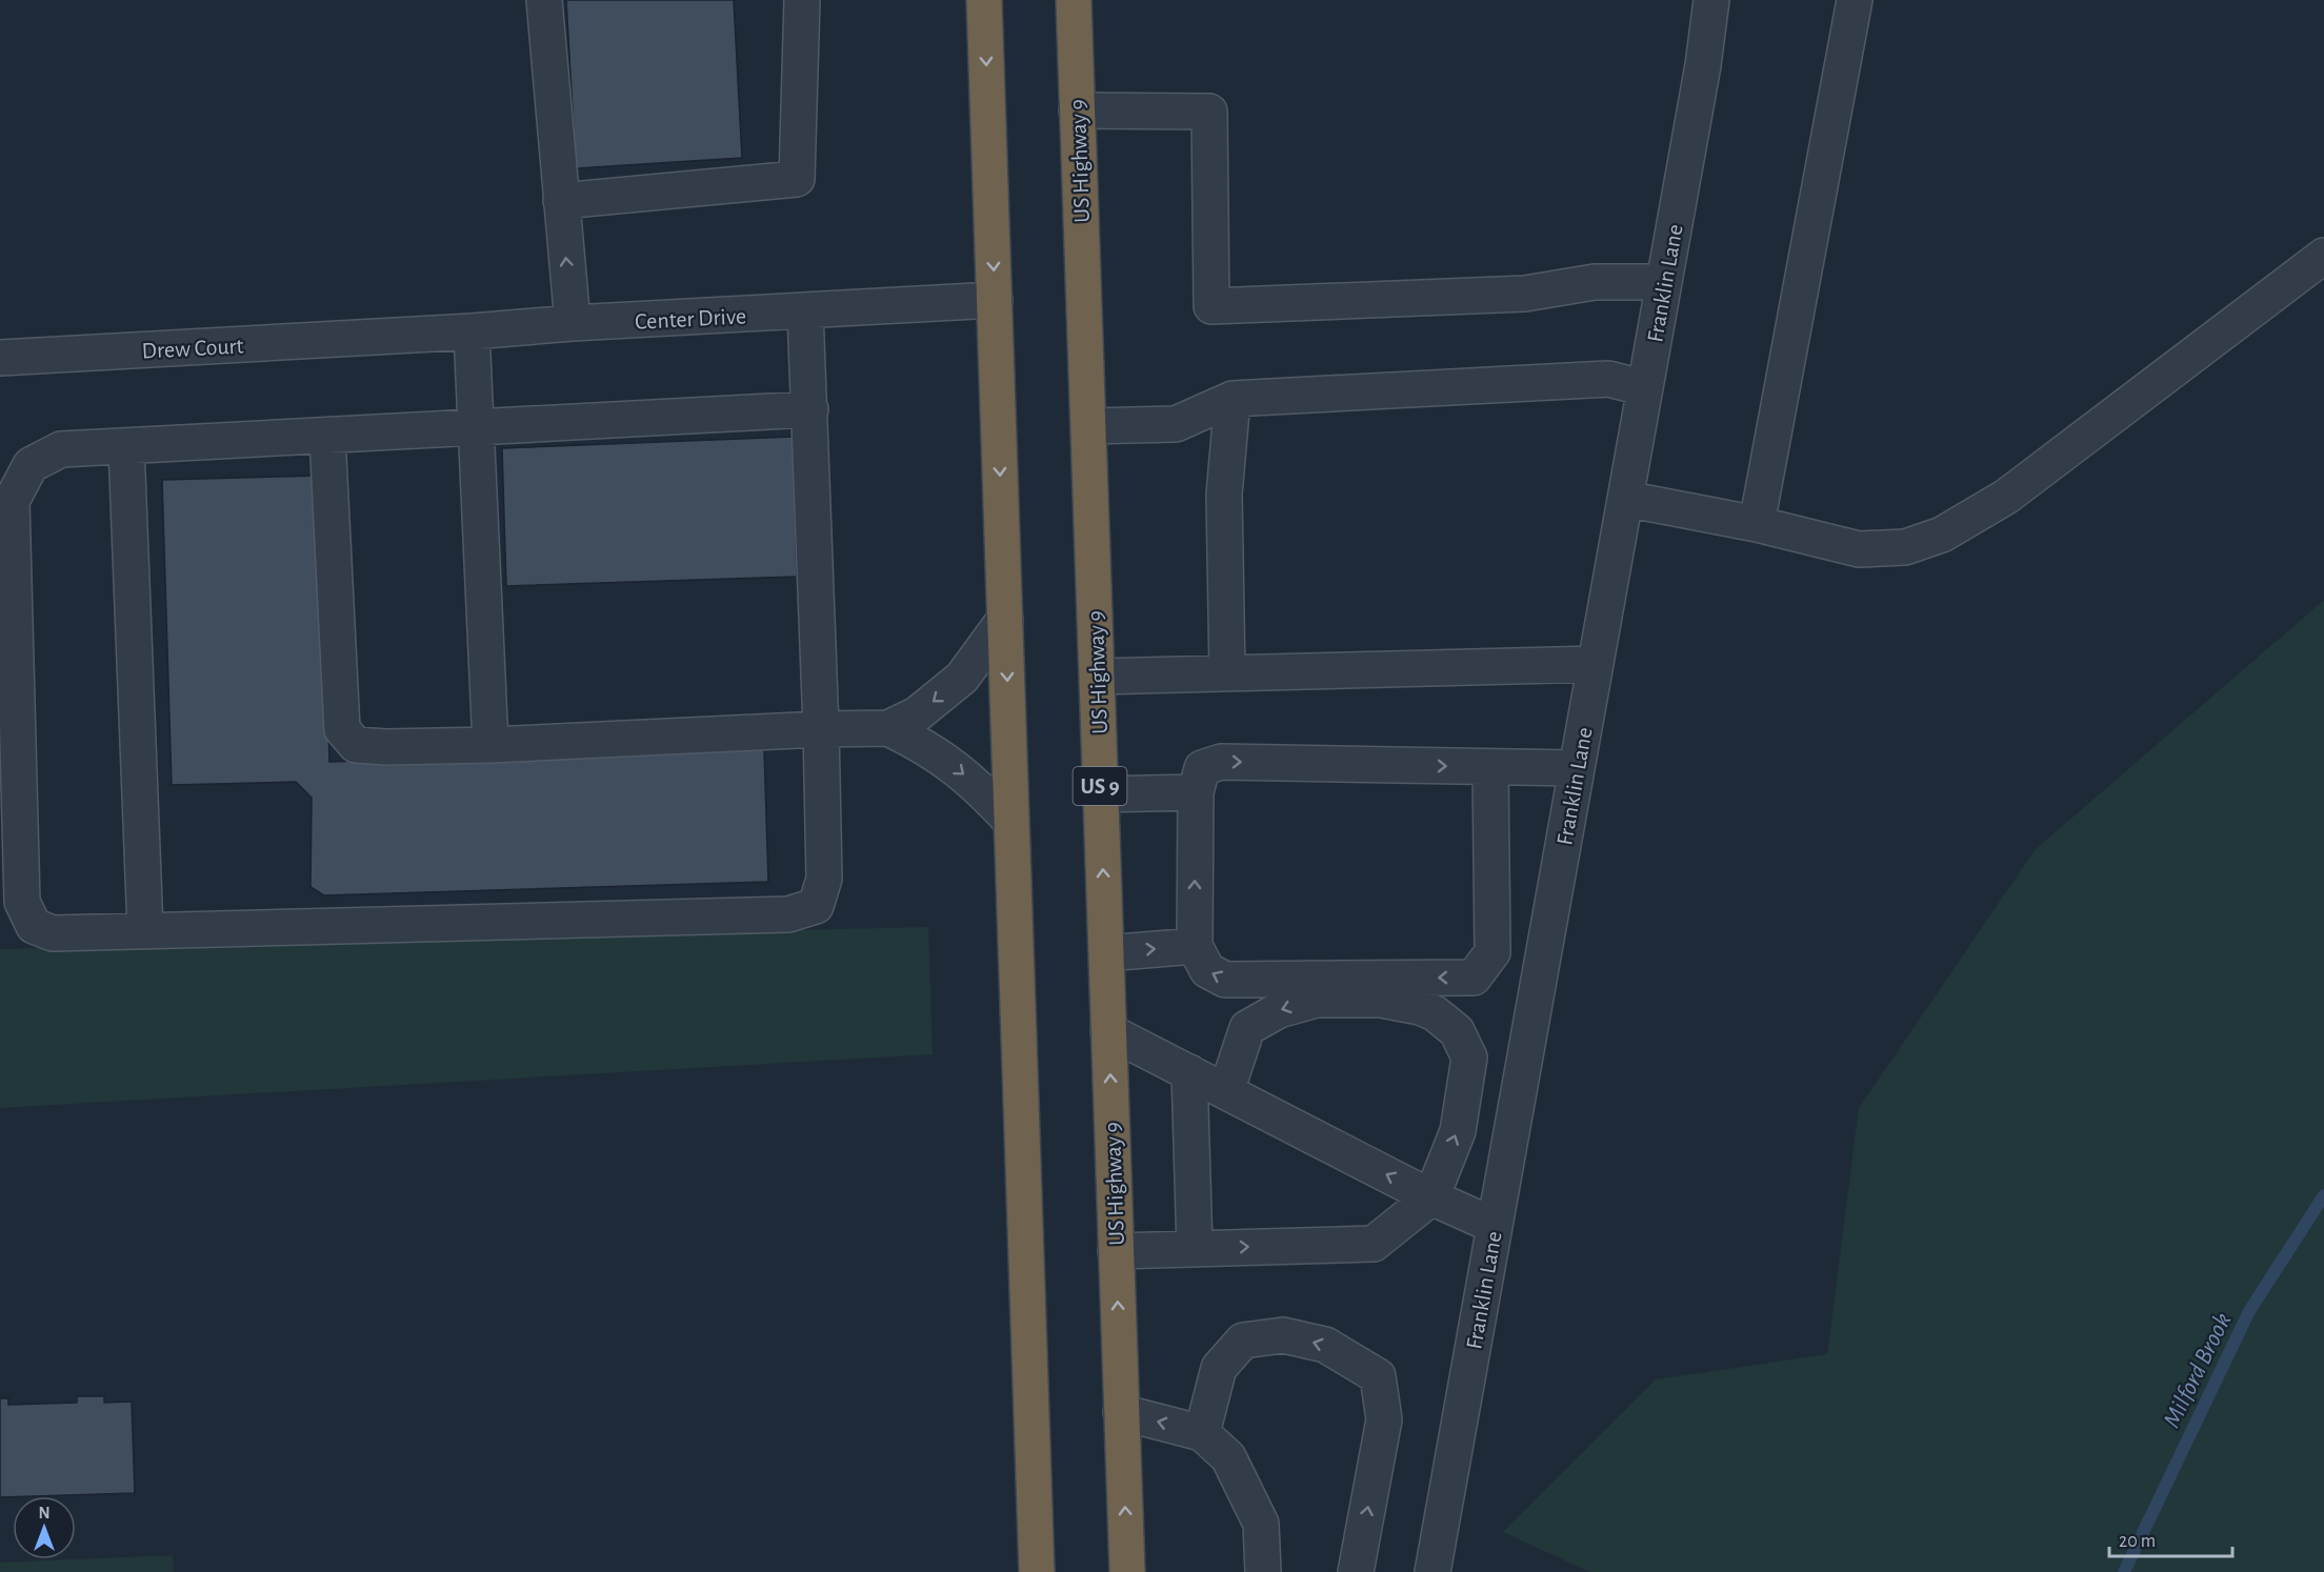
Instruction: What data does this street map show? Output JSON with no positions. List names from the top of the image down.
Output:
{
  "streets": {
    "highway": ["US Highway 9", "US 9"],
    "street": ["Franklin Lane", "Center Drive", "Drew Court"]
  },
  "crossings": [
    ["Center Drive", "Drew Court"]
  ],
  "water": ["Milford Brook"],
  "scale_bar": "20 m",
  "north": "top"
}
